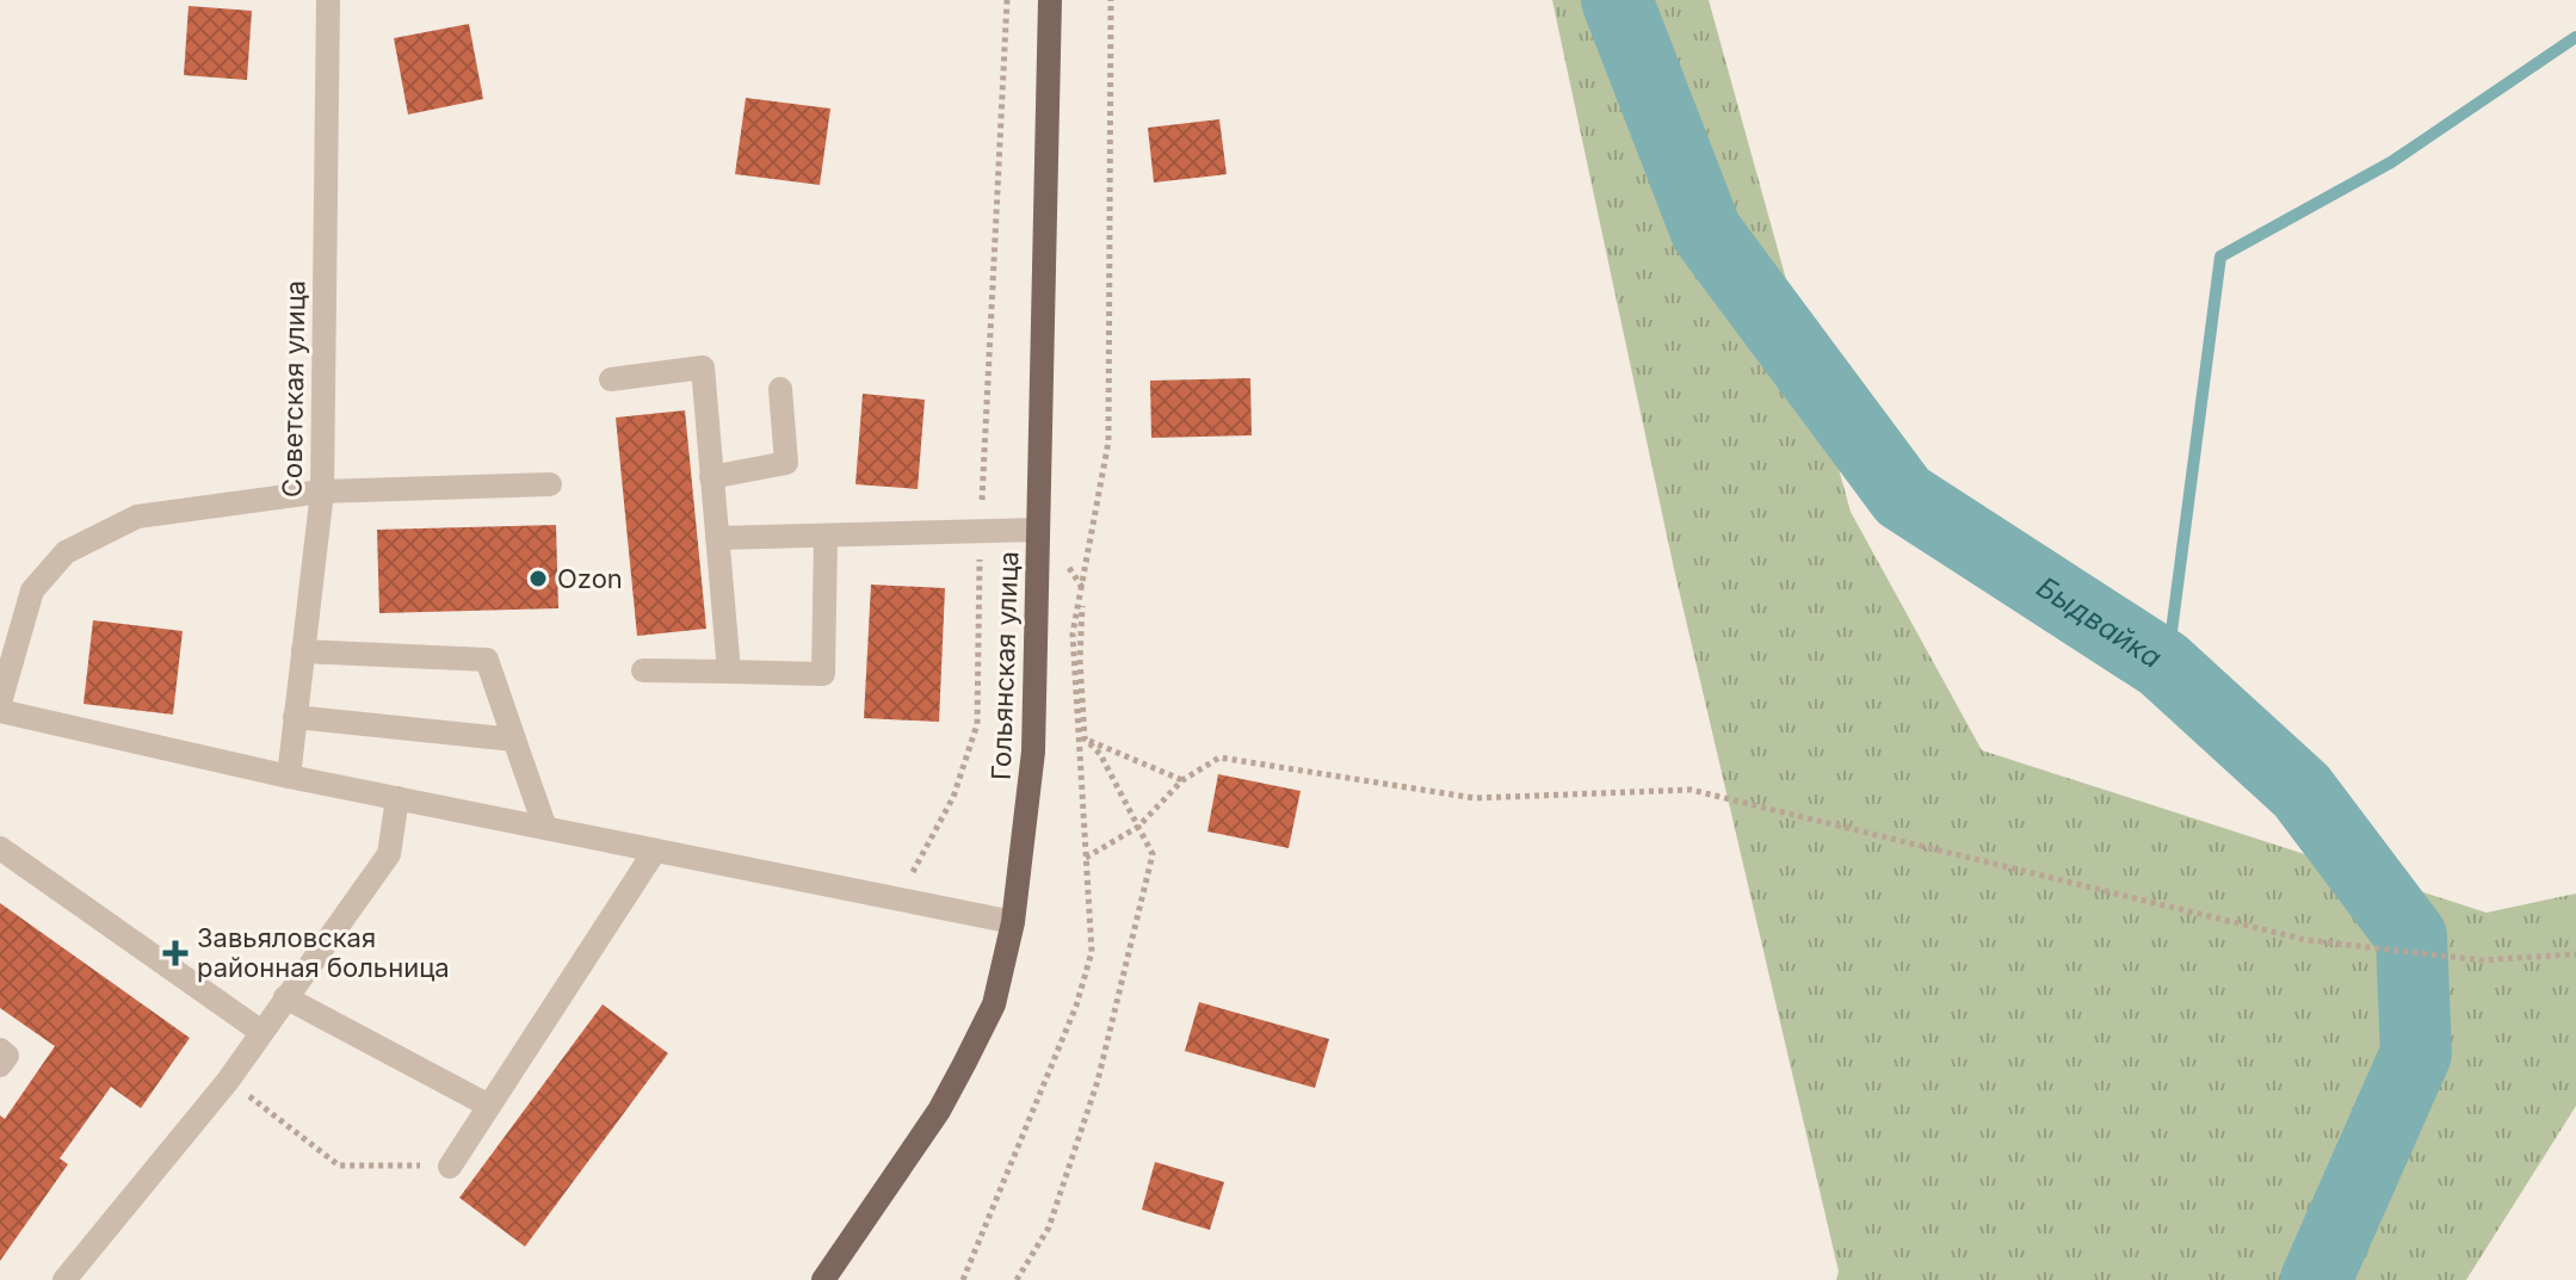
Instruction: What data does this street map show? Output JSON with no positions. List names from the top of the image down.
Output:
{
  "streets": {
    "main road": ["Гольянская улица"],
    "street": ["Советская улица"]
  },
  "water": ["Быдвайка"],
  "places": {
    "other": ["Ozon"],
    "health": ["Завьяловская районная больница"]
  }
}
